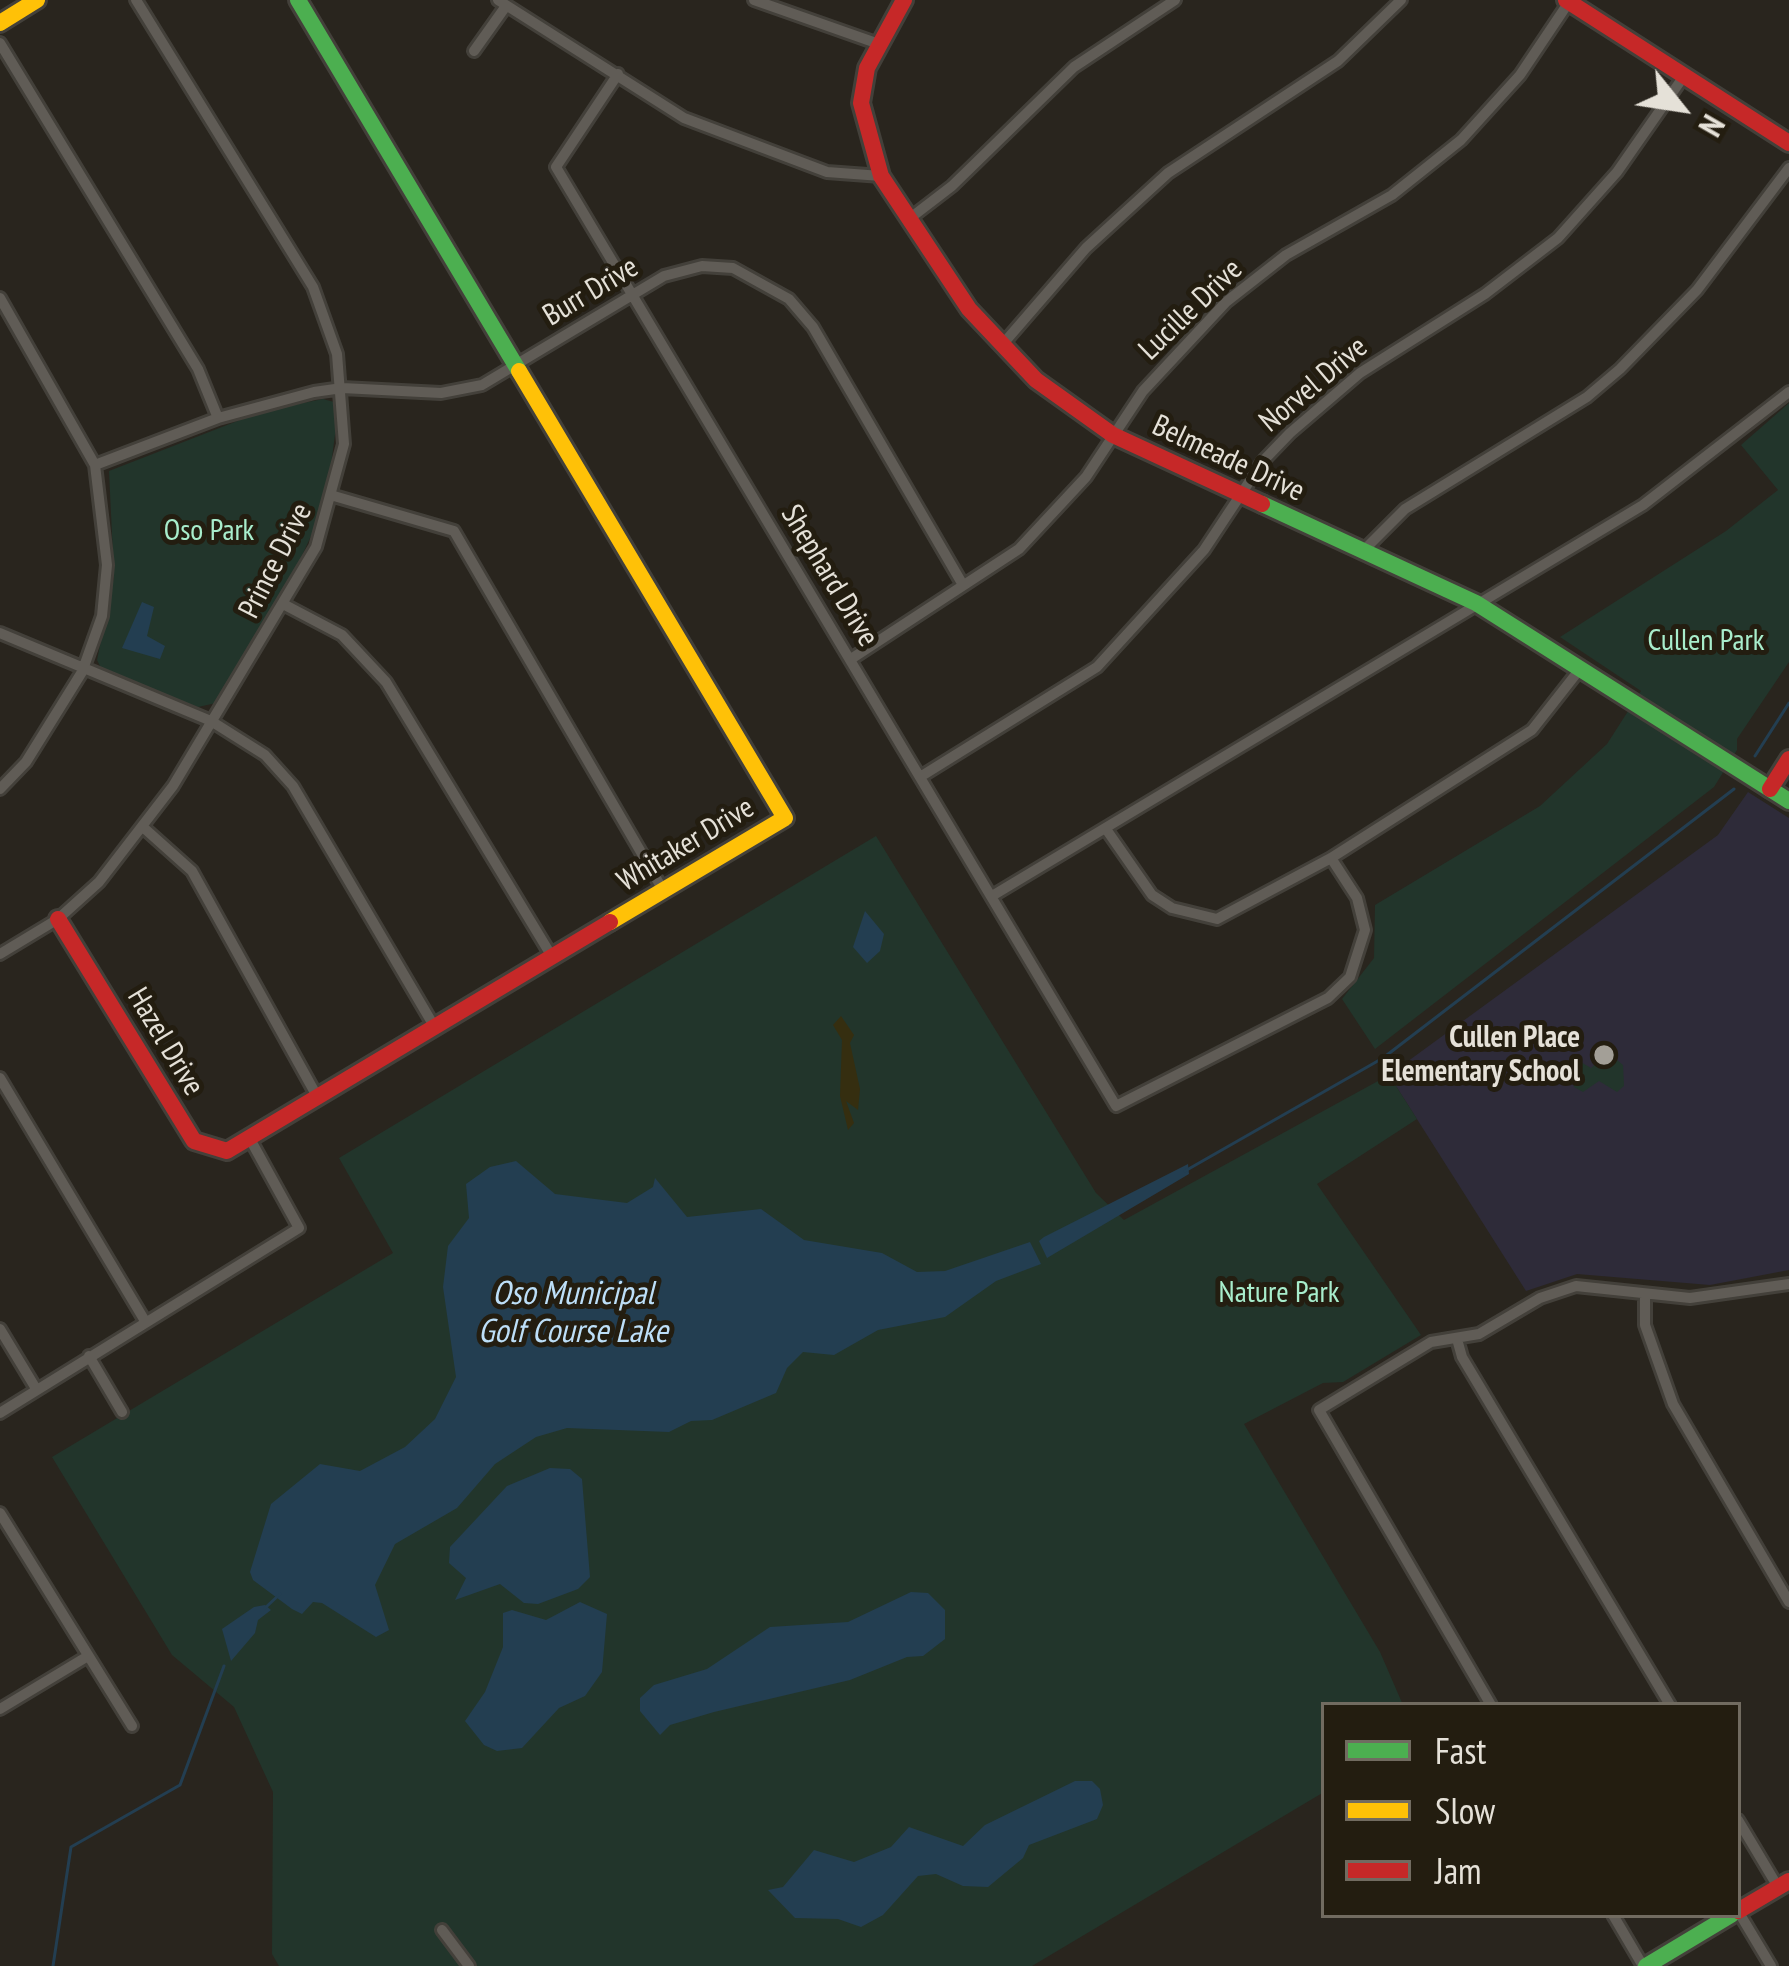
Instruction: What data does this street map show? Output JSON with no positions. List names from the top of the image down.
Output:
{
  "streets": {
    "street": [
      "Burr Drive",
      "Lucille Drive",
      "Norvel Drive",
      "Belmeade Drive",
      "Prince Drive",
      "Shephard Drive",
      "Whitaker Drive",
      "Hazel Drive"
    ]
  },
  "crossings": [
    ["Burr Drive", "Lucille Drive"],
    ["Burr Drive", "Prince Drive"],
    ["Burr Drive", "Shephard Drive"],
    ["Burr Drive", "Whitaker Drive"],
    ["Lucille Drive", "Belmeade Drive"],
    ["Lucille Drive", "Shephard Drive"],
    ["Norvel Drive", "Belmeade Drive"],
    ["Norvel Drive", "Shephard Drive"],
    ["Prince Drive", "Hazel Drive"],
    ["Whitaker Drive", "Hazel Drive"]
  ],
  "water": ["Oso Municipal Golf Course Lake"],
  "parks": ["Oso Park", "Cullen Park", "Nature Park"],
  "places": ["Cullen Place Elementary School"],
  "legend": ["Fast", "Slow", "Jam"],
  "north": "bottom right"
}
